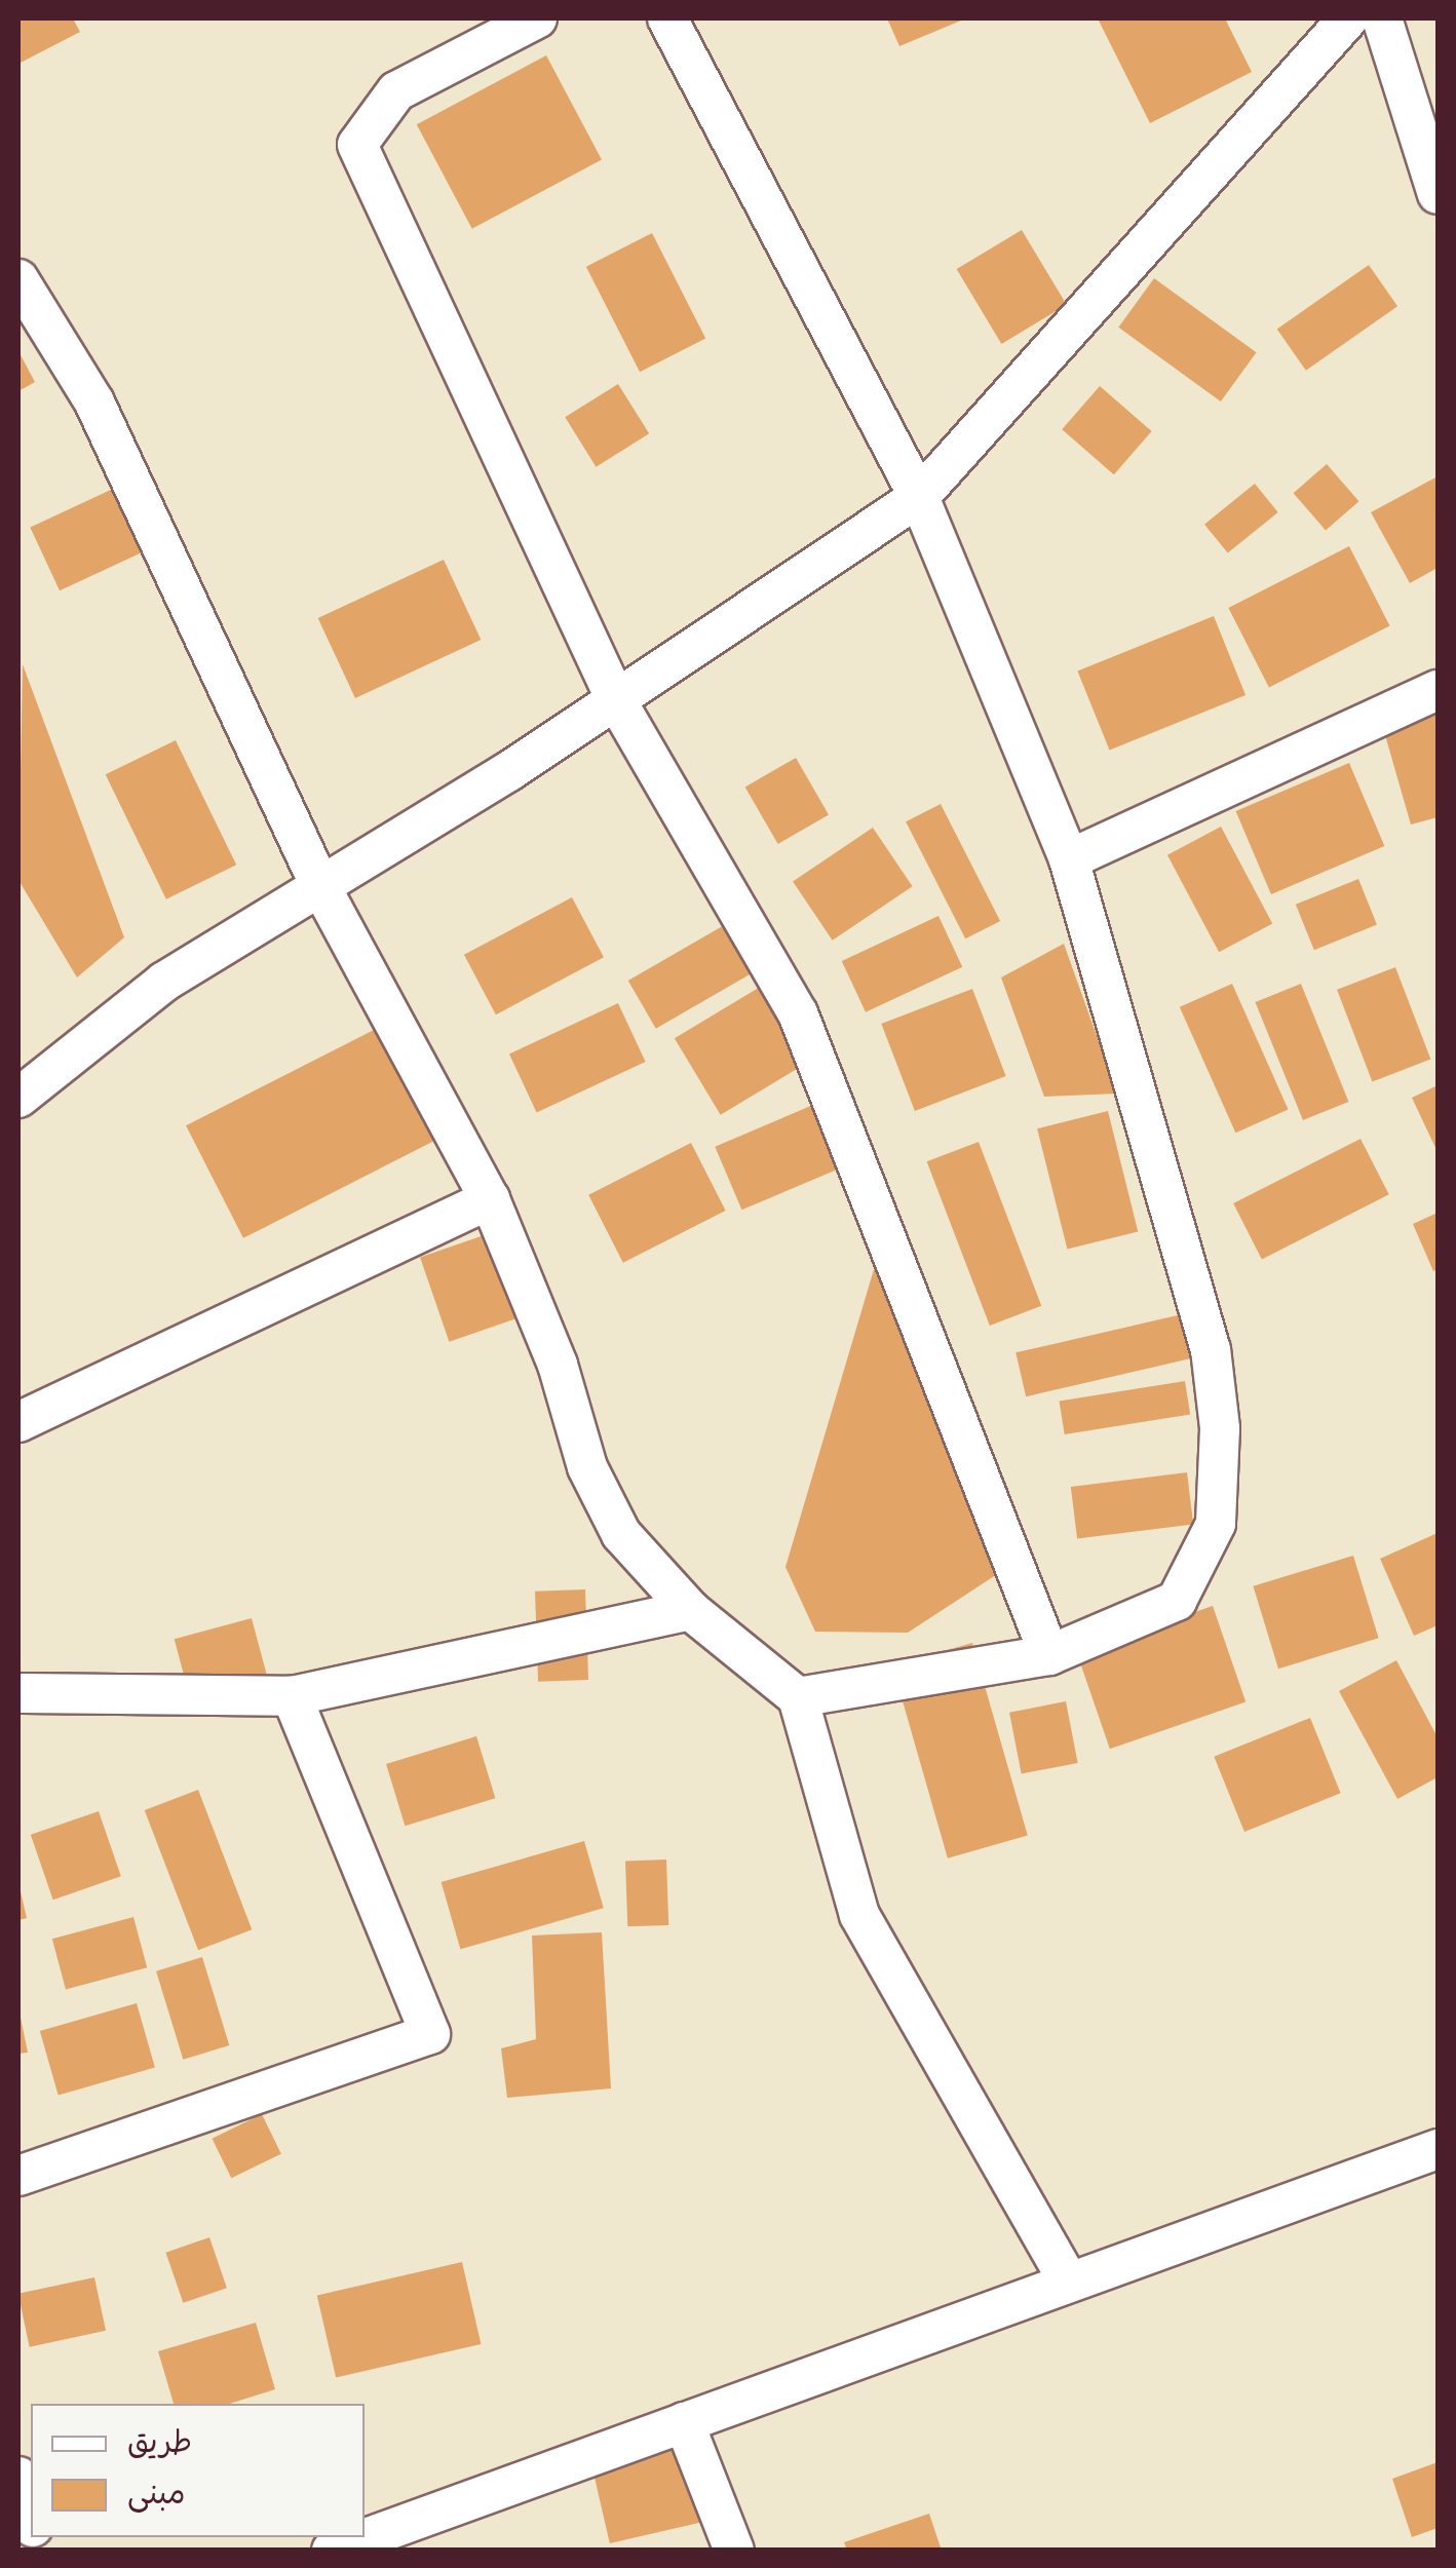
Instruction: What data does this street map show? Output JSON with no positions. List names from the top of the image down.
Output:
{
  "legend": ["طريق", "مبنى"]
}
